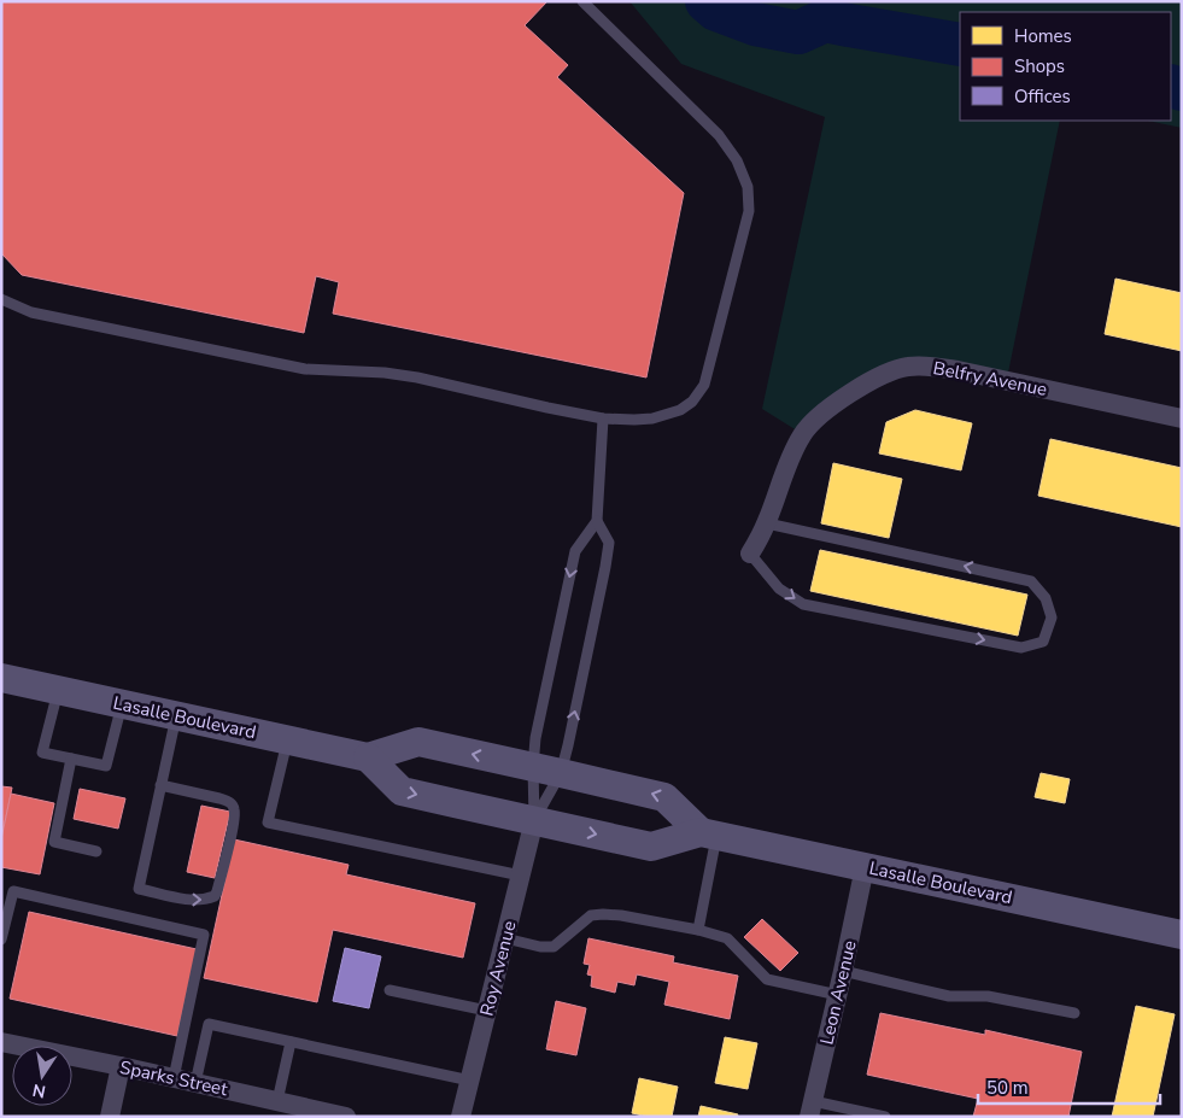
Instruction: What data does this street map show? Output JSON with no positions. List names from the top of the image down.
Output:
{
  "streets": {
    "main road": ["Lasalle Boulevard"],
    "street": [
      "Belfry Avenue",
      "Roy Avenue",
      "Leon Avenue",
      "Sparks Street"
    ]
  },
  "crossings": [
    ["Lasalle Boulevard", "Roy Avenue"],
    ["Lasalle Boulevard", "Leon Avenue"]
  ],
  "legend": ["Homes", "Shops", "Offices"],
  "scale_bar": "50 m",
  "north": "bottom"
}
